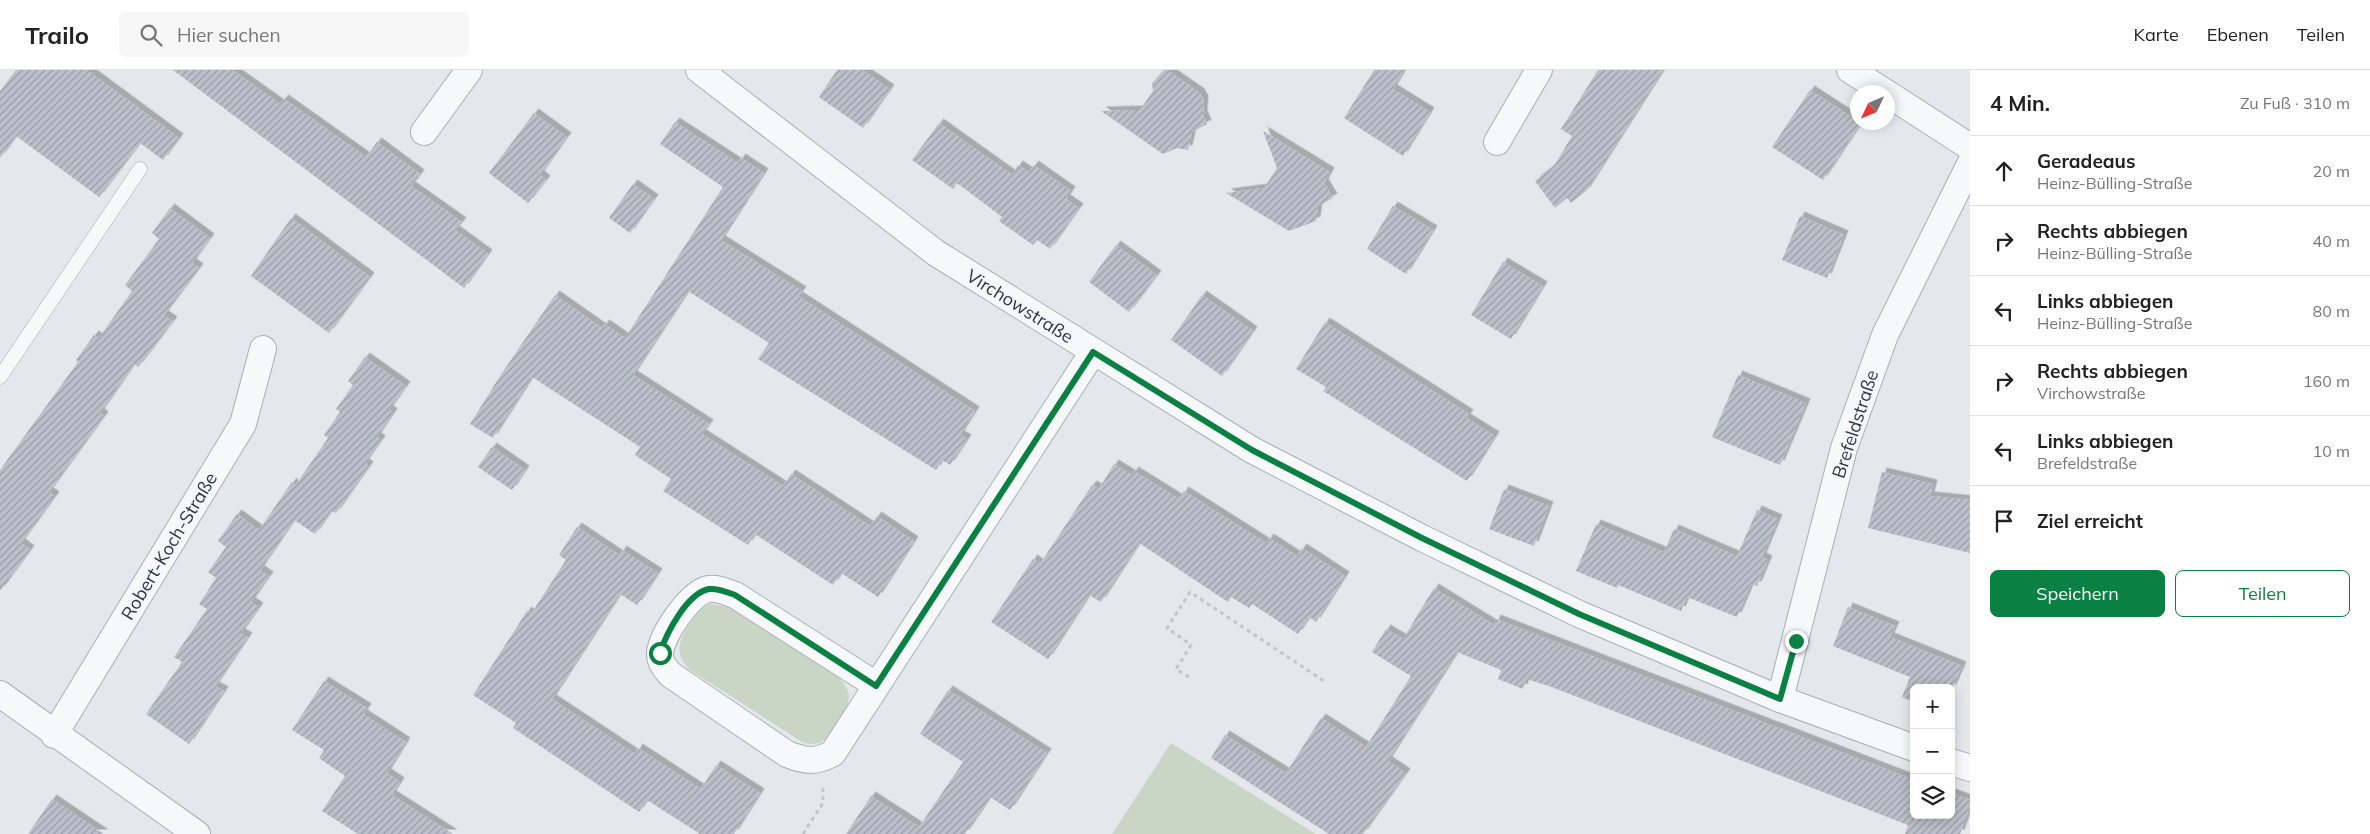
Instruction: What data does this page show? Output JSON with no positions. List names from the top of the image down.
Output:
{
  "streets": {
    "street": ["Virchowstraße", "Brefeldstraße", "Robert-Koch-Straße"]
  },
  "crossings": [
    ["Virchowstraße", "Brefeldstraße"]
  ],
  "north": "bottom left",
  "page": {
    "header": "Trailo",
    "search": "Hier suchen",
    "nav": ["Karte", "Ebenen", "Teilen"],
    "heading": ["4 Min.", "Zu Fuß · 310 m"],
    "list": [
      ["Geradeaus", "Heinz-Bülling-Straße", "20 m"],
      ["Rechts abbiegen", "Heinz-Bülling-Straße", "40 m"],
      ["Links abbiegen", "Heinz-Bülling-Straße", "80 m"],
      ["Rechts abbiegen", "Virchowstraße", "160 m"],
      ["Links abbiegen", "Brefeldstraße", "10 m"],
      "Ziel erreicht"
    ],
    "buttons": ["Speichern", "Teilen"],
    "map_buttons": ["+", "−"]
  }
}
